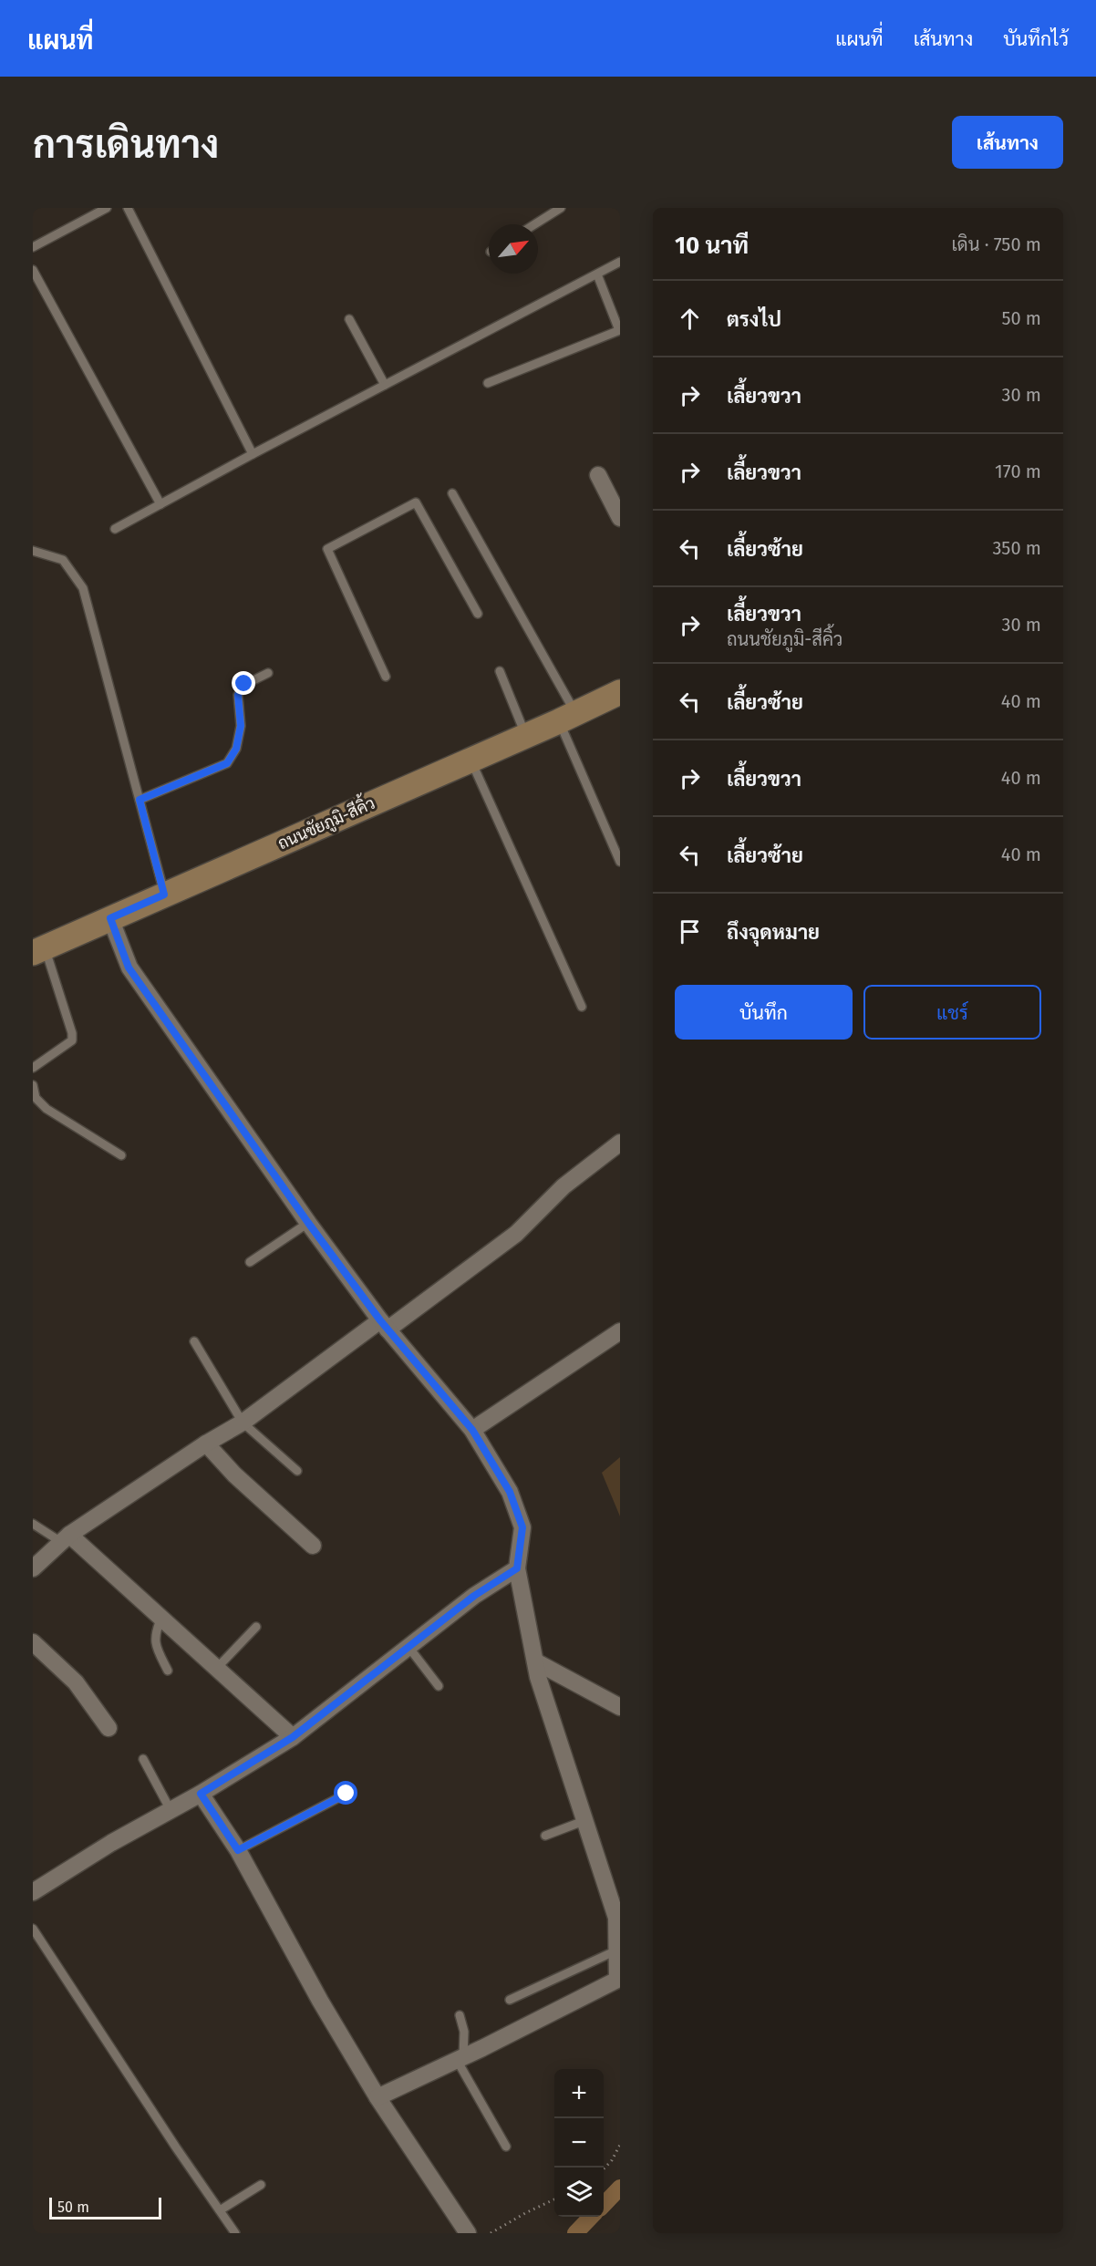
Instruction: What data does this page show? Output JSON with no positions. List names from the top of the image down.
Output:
{
  "streets": {
    "main road": ["ถนนชัยภูมิ-สีคิ้ว"]
  },
  "scale_bar": "50 m",
  "north": "top right",
  "page": {
    "header": "แผนที่",
    "nav": ["แผนที่", "เส้นทาง", "บันทึกไว้"],
    "buttons": [
      "เส้นทาง",
      ["บันทึก", "แชร์"]
    ],
    "title": "การเดินทาง",
    "heading": ["10 นาที", "เดิน · 750 m"],
    "list": [
      ["ตรงไป", "50 m"],
      ["เลี้ยวขวา", "30 m"],
      ["เลี้ยวขวา", "170 m"],
      ["เลี้ยวซ้าย", "350 m"],
      ["เลี้ยวขวา", "ถนนชัยภูมิ-สีคิ้ว", "30 m"],
      ["เลี้ยวซ้าย", "40 m"],
      ["เลี้ยวขวา", "40 m"],
      ["เลี้ยวซ้าย", "40 m"],
      "ถึงจุดหมาย"
    ],
    "map_buttons": ["+", "−"],
    "scale": "50 m"
  }
}
